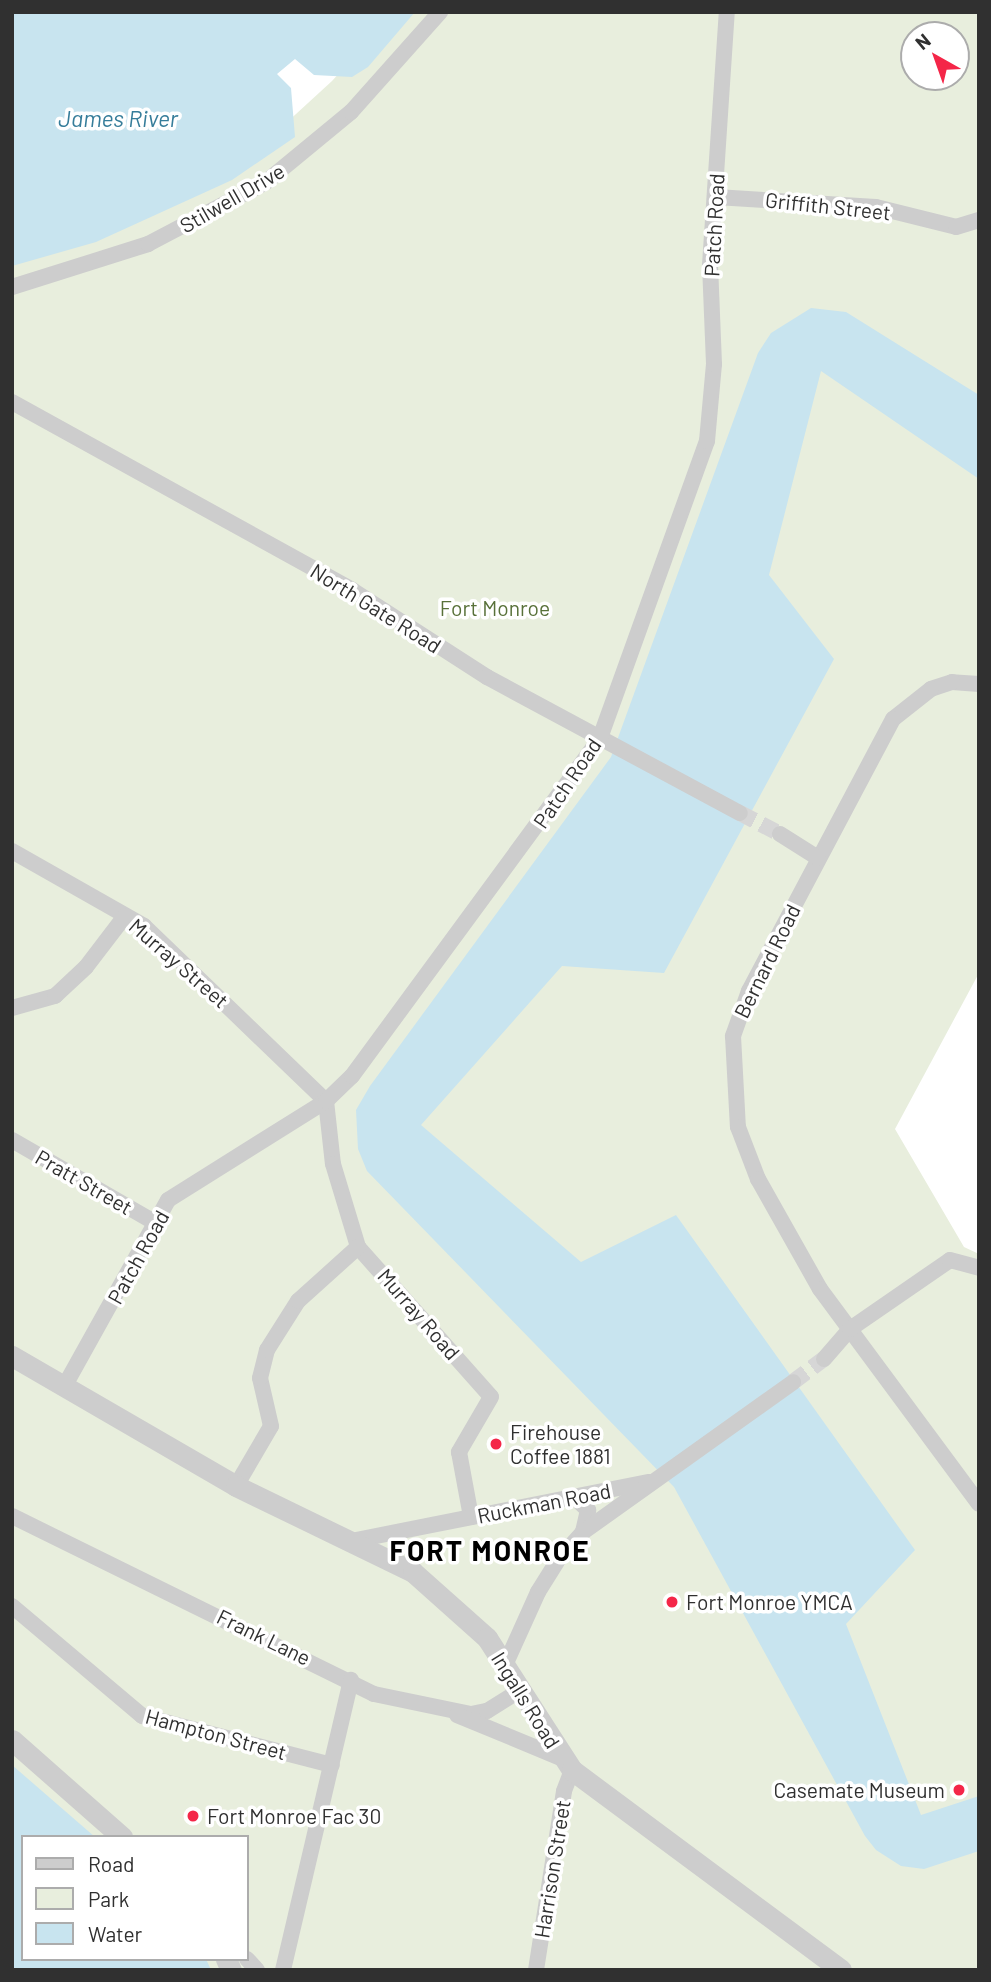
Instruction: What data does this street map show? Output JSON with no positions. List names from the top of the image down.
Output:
{
  "streets": {
    "street": [
      "Stilwell Drive",
      "Griffith Street",
      "Patch Road",
      "North Gate Road",
      "Bernard Road",
      "Murray Street",
      "Pratt Street",
      "Murray Road",
      "Ruckman Road",
      "Frank Lane",
      "Ingalls Road",
      "Hampton Street",
      "Harrison Street"
    ]
  },
  "crossings": [
    ["Griffith Street", "Patch Road"],
    ["Patch Road", "North Gate Road"],
    ["Patch Road", "Murray Street"],
    ["Patch Road", "Pratt Street"],
    ["Patch Road", "Murray Road"],
    ["Patch Road", "Ingalls Road"],
    ["Murray Street", "Murray Road"],
    ["Murray Road", "Ruckman Road"],
    ["Ruckman Road", "Ingalls Road"],
    ["Frank Lane", "Ingalls Road"],
    ["Ingalls Road", "Harrison Street"]
  ],
  "districts": ["FORT MONROE"],
  "water": ["James River"],
  "parks": ["Fort Monroe"],
  "places": [
    "Firehouse Coffee 1881",
    "Fort Monroe YMCA",
    "Casemate Museum",
    "Fort Monroe Fac 30"
  ],
  "legend": ["Road", "Park", "Water"],
  "north": "top left"
}
